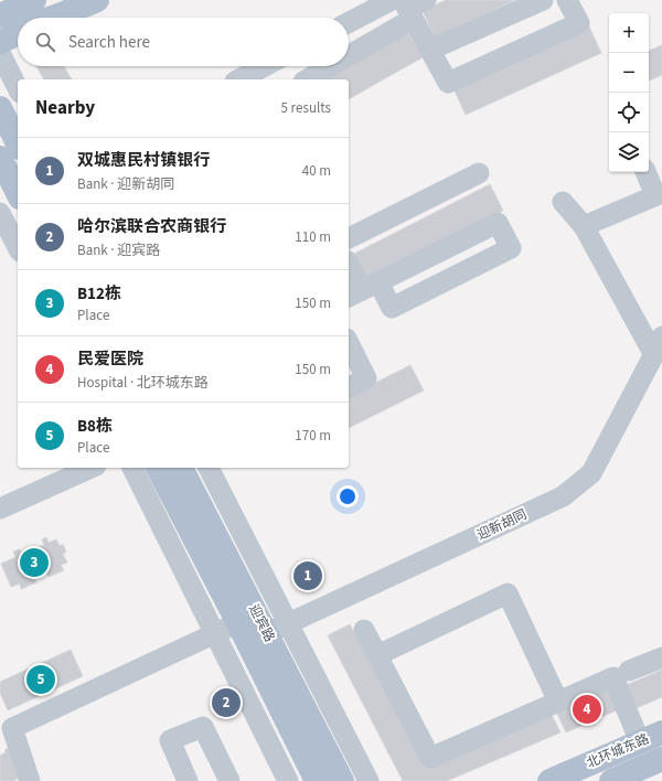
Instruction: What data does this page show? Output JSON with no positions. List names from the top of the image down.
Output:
{
  "streets": {
    "main road": ["迎宾路", "北环城东路"],
    "street": ["迎新胡同"]
  },
  "crossings": [
    ["迎新胡同", "迎宾路"]
  ],
  "page": {
    "map_buttons": ["+", "−"],
    "search": "Search here",
    "heading": ["Nearby", "5 results"],
    "list": [
      {
        "mark": "1",
        "name": "双城惠民村镇银行",
        "note": "Bank · 迎新胡同",
        "value": "40 m"
      },
      {
        "mark": "2",
        "name": "哈尔滨联合农商银行",
        "note": "Bank · 迎宾路",
        "value": "110 m"
      },
      {
        "mark": "3",
        "name": "B12栋",
        "note": "Place",
        "value": "150 m"
      },
      {
        "mark": "4",
        "name": "民爱医院",
        "note": "Hospital · 北环城东路",
        "value": "150 m"
      },
      {
        "mark": "5",
        "name": "B8栋",
        "note": "Place",
        "value": "170 m"
      }
    ],
    "pins": [
      "3",
      "1",
      "5",
      "2",
      "4"
    ]
  }
}
